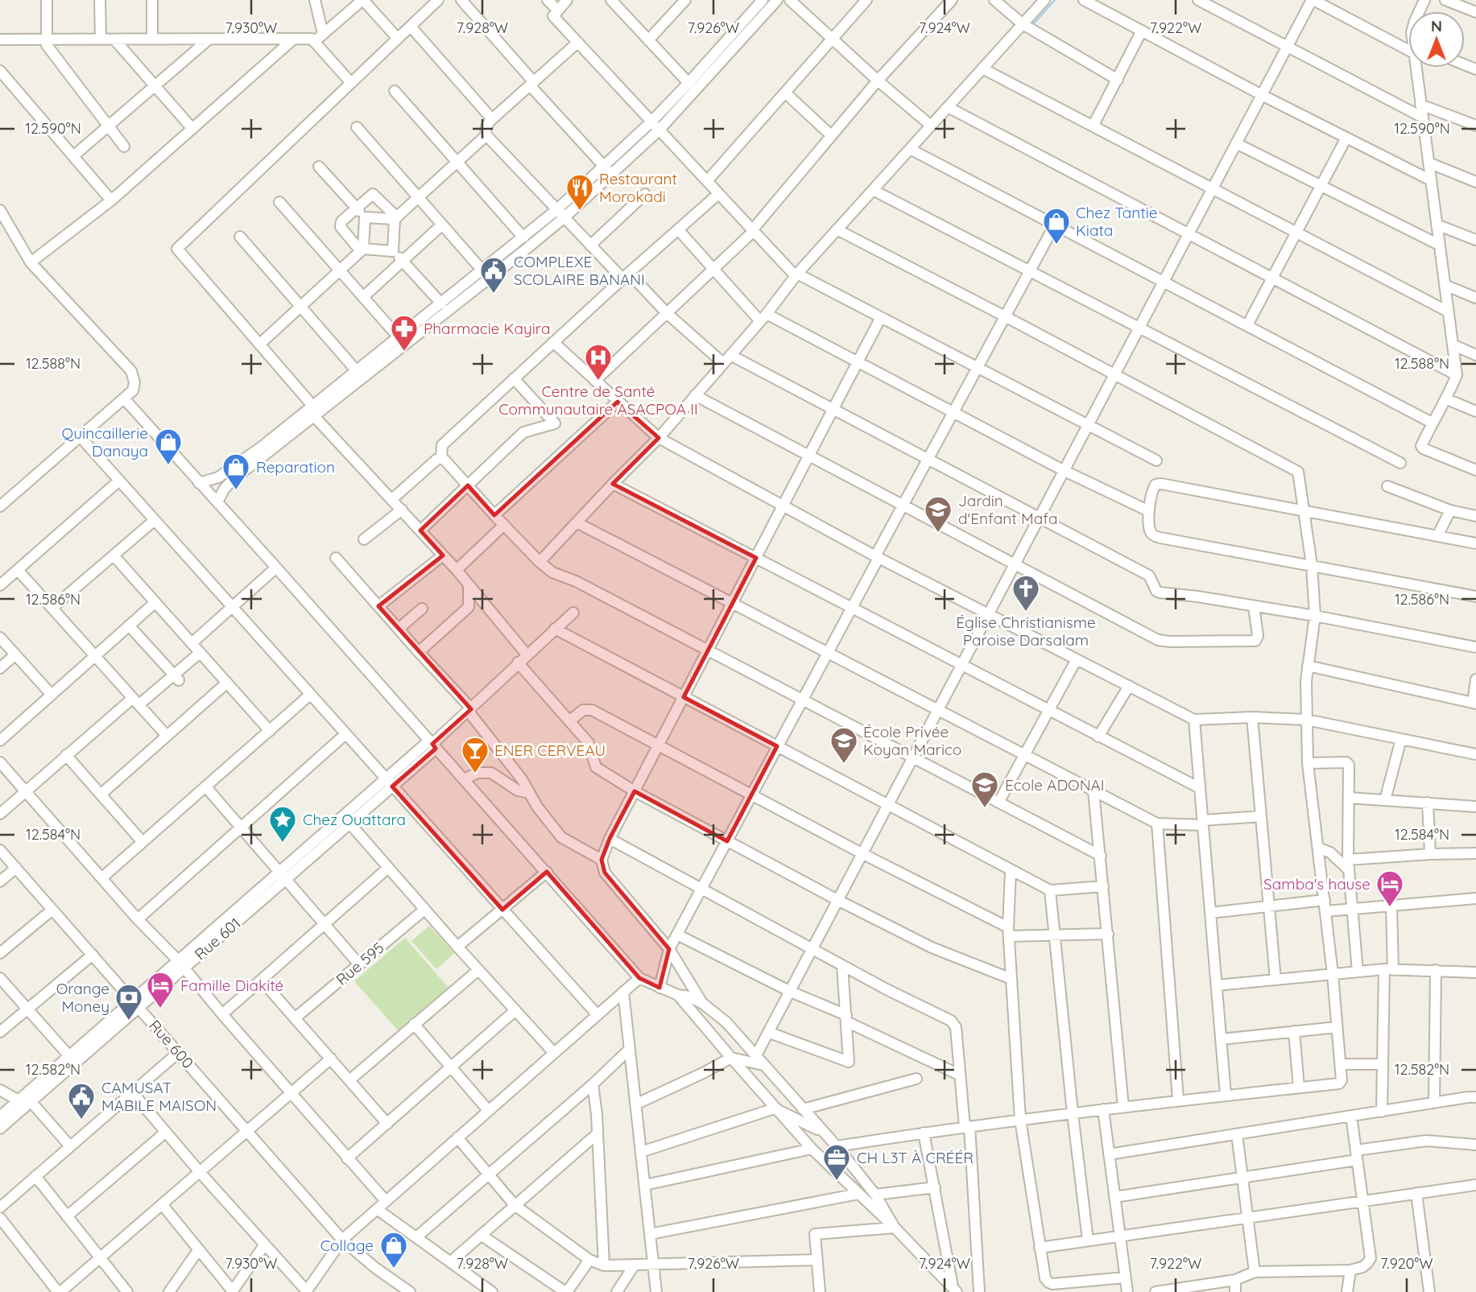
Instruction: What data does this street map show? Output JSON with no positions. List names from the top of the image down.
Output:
{
  "streets": {
    "street": ["Rue 601", "Rue 595", "Rue 600"]
  },
  "crossings": [
    ["Rue 601", "Rue 600"]
  ],
  "places": {
    "restaurant": ["Restaurant Morokadi"],
    "shop": [
      "Chez Tantie Kiata",
      "Quincaillerie Danaya",
      "Reparation",
      "Collage"
    ],
    "public building": ["COMPLEXE SCOLAIRE BANANI", "CAMUSAT MABILE MAISON"],
    "pharmacy": ["Pharmacie Kayira"],
    "hospital": ["Centre de Santé Communautaire ASACPOA II"],
    "school or university": ["Jardin d'Enfant Mafa", "École Privée Koyan Marico", "Ecole ADONAI"],
    "church": ["Église Christianisme Paroise Darsalam"],
    "bar": ["ENER CERVEAU"],
    "place": ["Chez Ouattara"],
    "hotel": ["Samba's hause", "Famille Diakité"],
    "bank": ["Orange Money"],
    "office": ["CH L3T À CRÉÉR"]
  },
  "north": "top",
  "coordinates": [
    "7.930°W",
    "7.928°W",
    "7.926°W",
    "7.924°W",
    "7.922°W",
    "12.590°N",
    "12.588°N",
    "12.586°N",
    "12.584°N",
    "12.582°N",
    "7.920°W"
  ]
}
